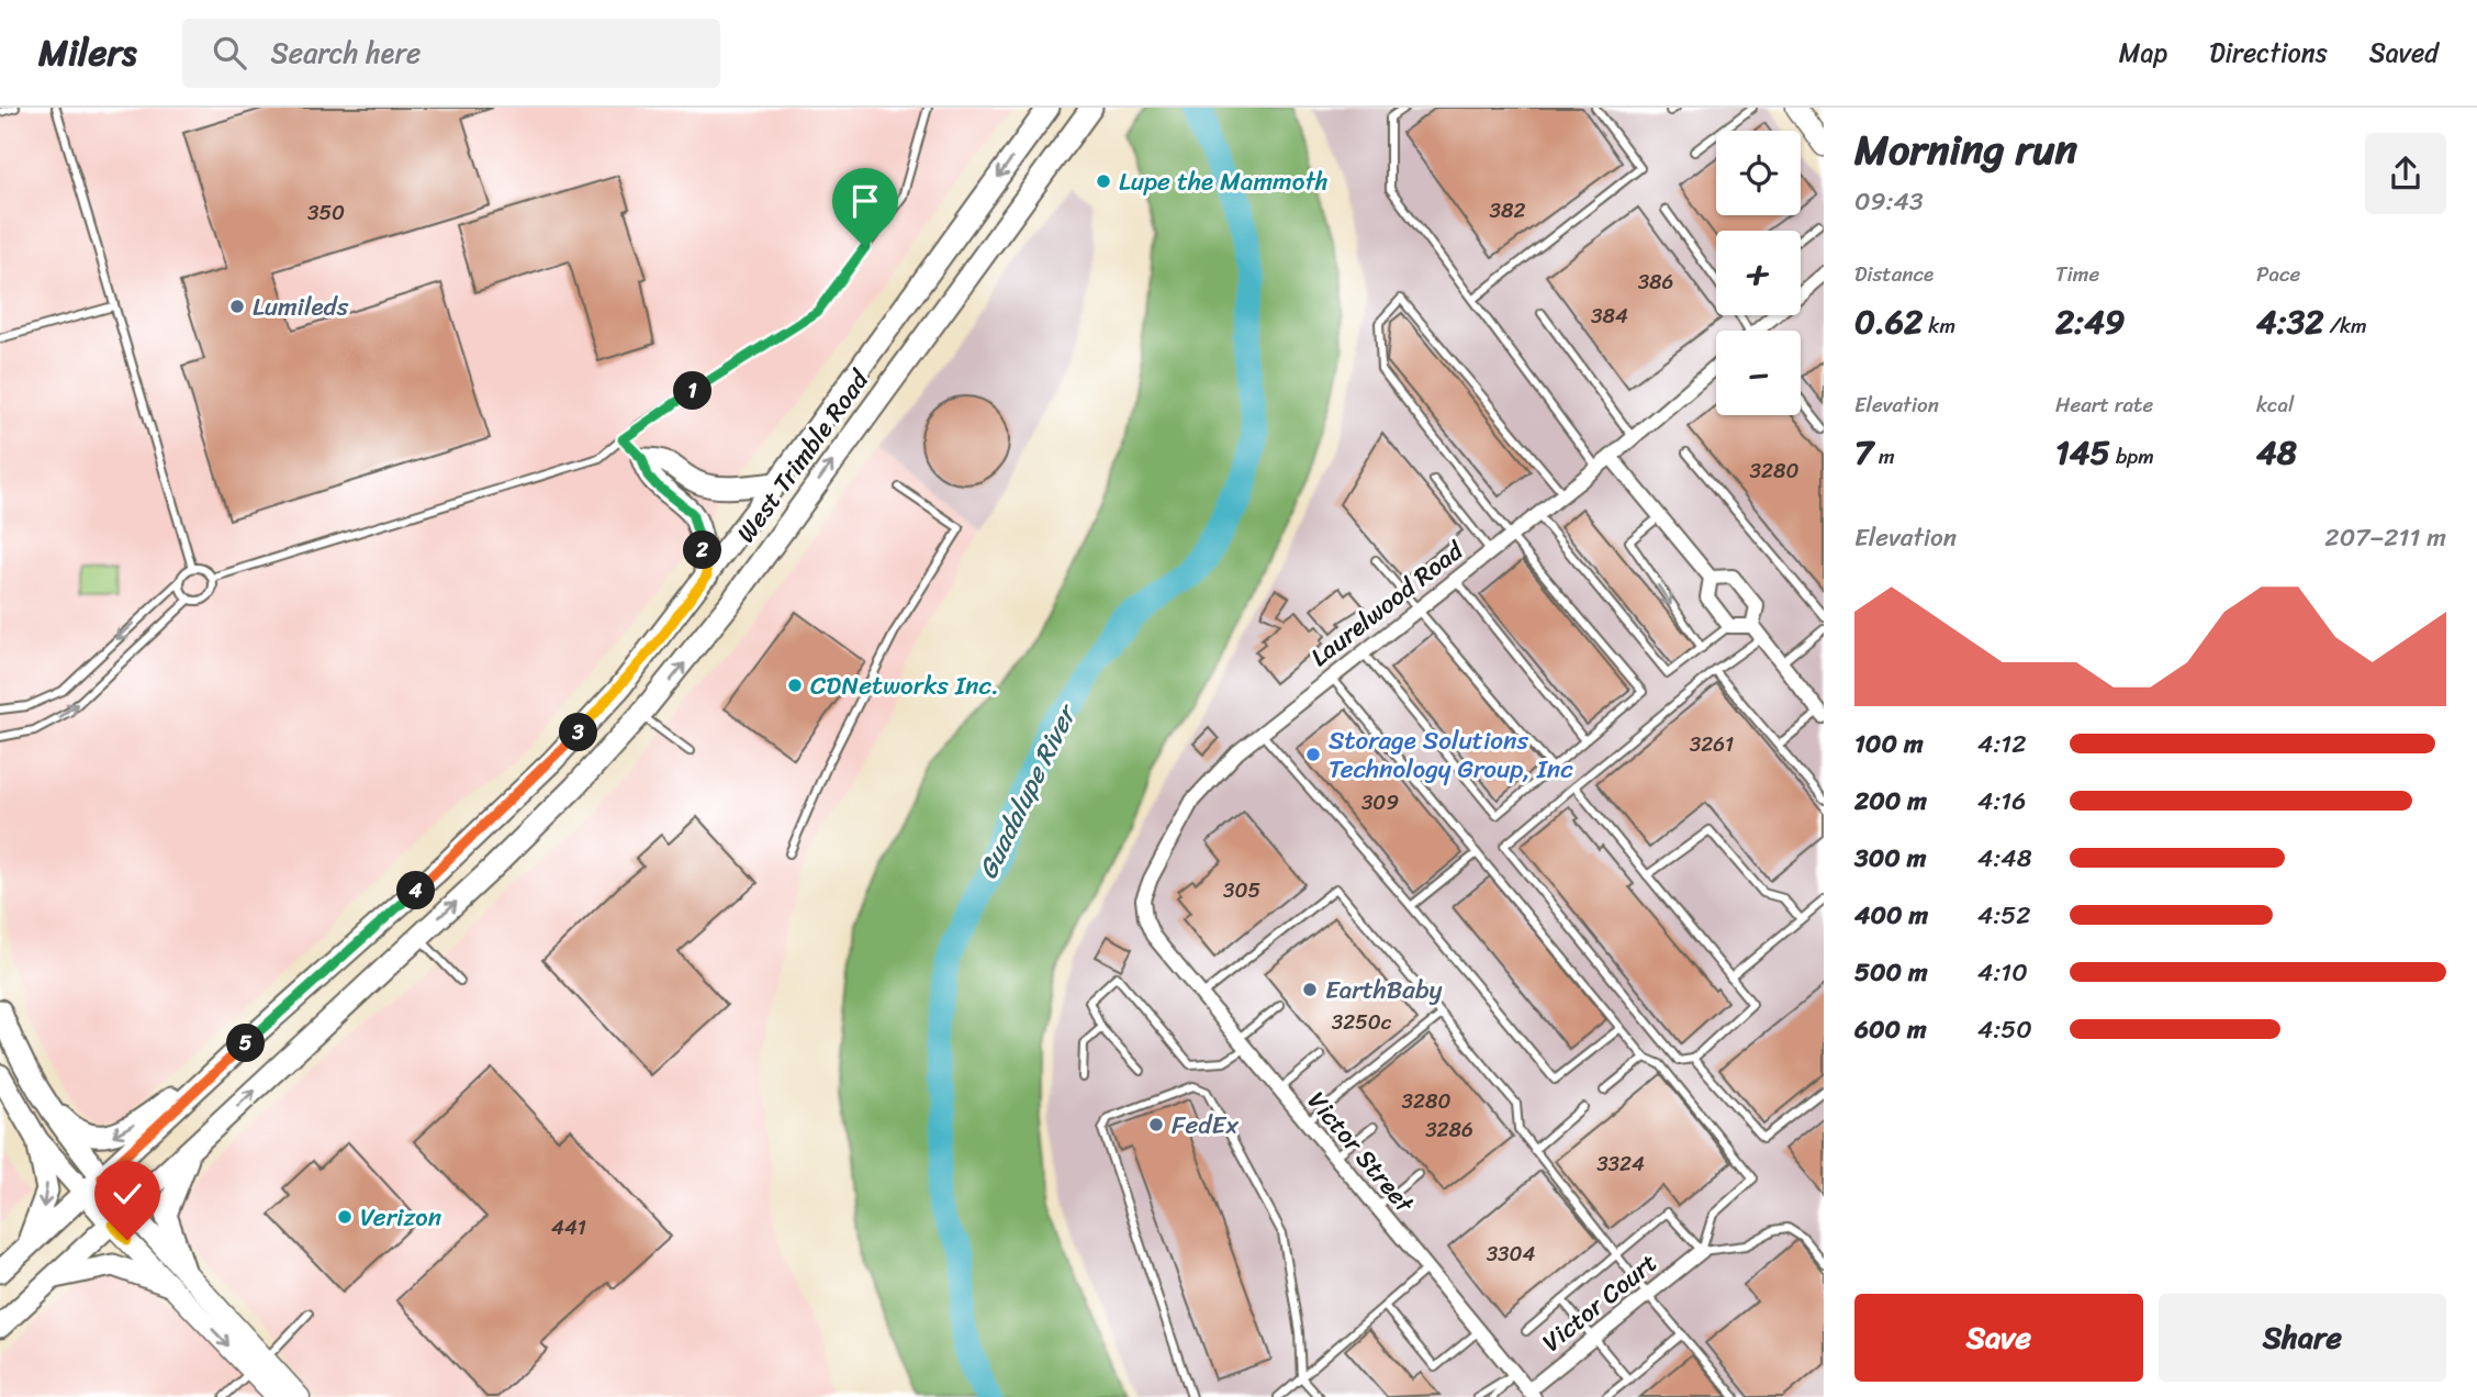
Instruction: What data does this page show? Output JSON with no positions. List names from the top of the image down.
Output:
{
  "streets": {
    "main road": ["West Trimble Road"],
    "street": ["Laurelwood Road", "Victor Street", "Victor Court"]
  },
  "crossings": [
    ["Laurelwood Road", "Victor Street"],
    ["Victor Street", "Victor Court"]
  ],
  "water": ["Guadalupe River"],
  "places": [
    "Lupe the Mammoth",
    "Lumileds",
    "CDNetworks Inc.",
    "Storage Solutions Technology Group, Inc",
    "EarthBaby",
    "FedEx",
    "Verizon"
  ],
  "house_numbers": [
    "382",
    "350",
    "386",
    "384",
    "3280",
    "3261",
    "309",
    "305",
    "3250c",
    "3280",
    "3286",
    "3324",
    "441",
    "3304"
  ],
  "page": {
    "header": "Milers",
    "search": "Search here",
    "nav": ["Map", "Directions", "Saved"],
    "heading": ["Morning run", "09:43"],
    "map_buttons": ["+", "−"],
    "stats": [
      ["Distance", "0.62 km"],
      ["Time", "2:49"],
      ["Pace", "4:32 /km"],
      ["Elevation", "7 m"],
      ["Heart rate", "145 bpm"],
      ["kcal", "48"]
    ],
    "pins": [
      "1",
      "2",
      "3",
      "4",
      "5"
    ],
    "chart": ["Elevation", "207–211 m"],
    "list": [
      {
        "name": "100 m",
        "note": "4:12"
      },
      {
        "name": "200 m",
        "note": "4:16"
      },
      {
        "name": "300 m",
        "note": "4:48"
      },
      {
        "name": "400 m",
        "note": "4:52"
      },
      {
        "name": "500 m",
        "note": "4:10"
      },
      {
        "name": "600 m",
        "note": "4:50"
      }
    ],
    "buttons": ["Save", "Share"]
  }
}
